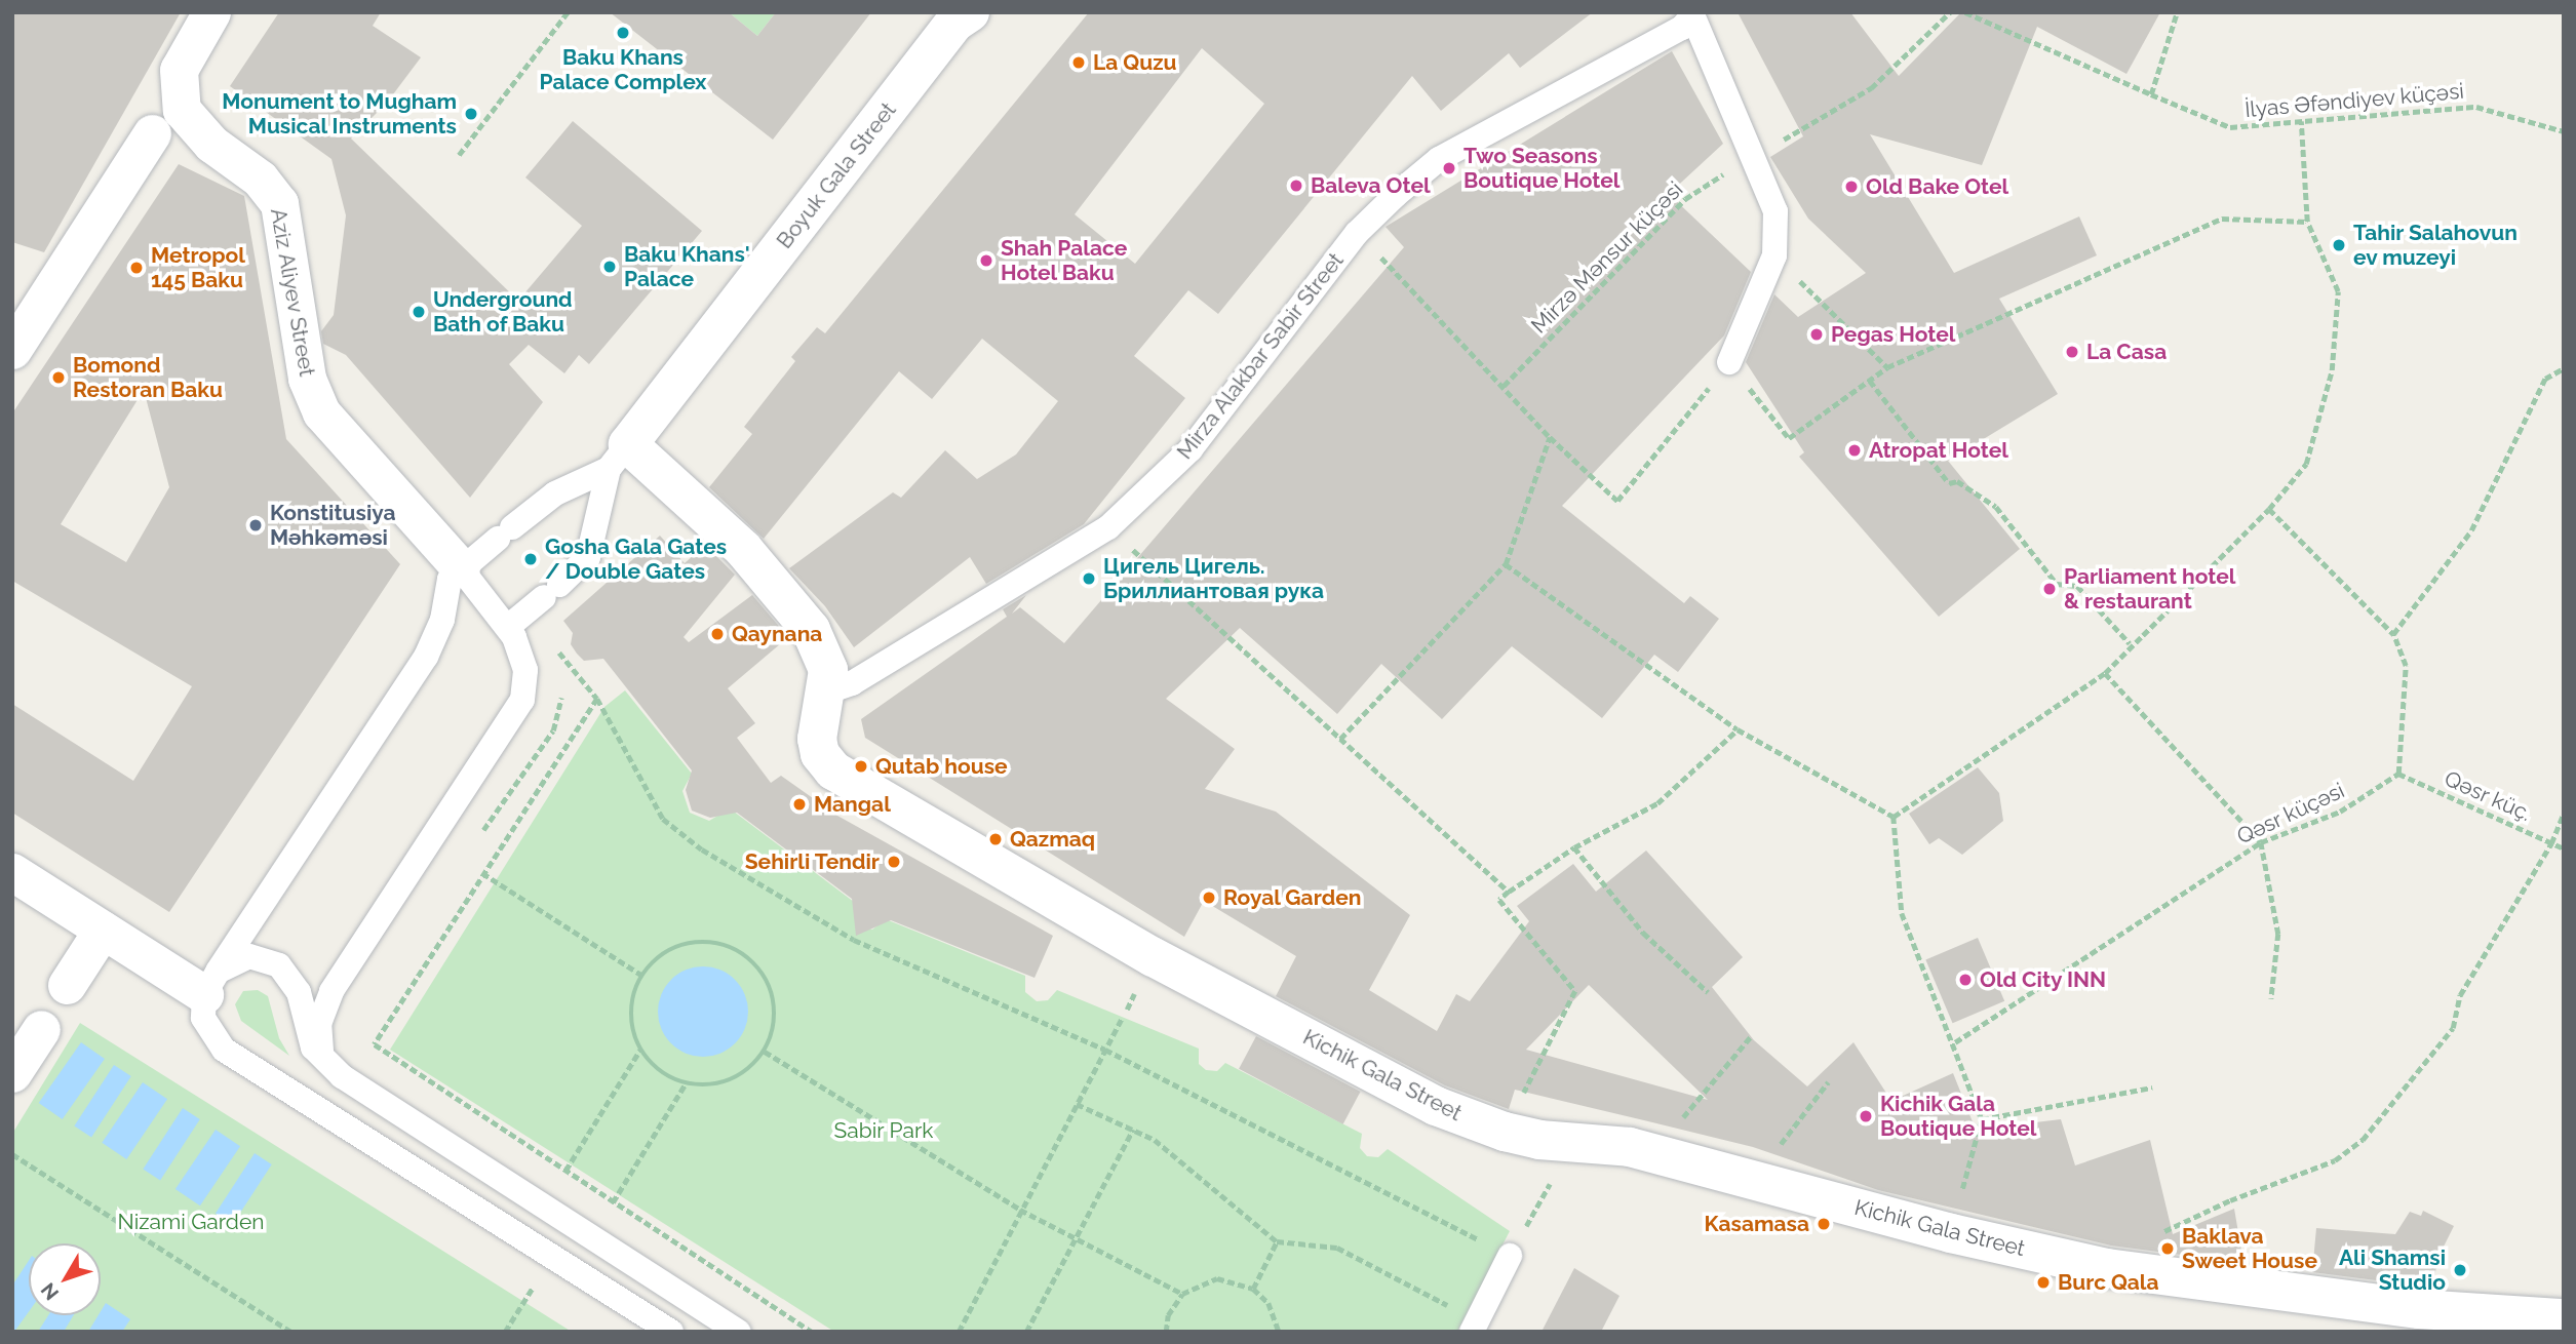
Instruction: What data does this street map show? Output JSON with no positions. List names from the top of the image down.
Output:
{
  "streets": {
    "street": ["Boyuk Gala Street", "Aziz Aliyev Street", "Kichik Gala Street"],
    "lane": ["Mirza Alakbar Sabir Street"],
    "path": [
      "İlyas Əfəndiyev küçəsi",
      "Mirzə Mənsur küçəsi",
      "Qəsr küç.",
      "Qəsr küçəsi"
    ]
  },
  "crossings": [
    ["Boyuk Gala Street", "Kichik Gala Street"],
    ["Mirza Alakbar Sabir Street", "Kichik Gala Street"],
    ["Qəsr küç.", "Qəsr küçəsi"]
  ],
  "parks": ["Sabir Park", "Nizami Garden"],
  "places": [
    "Baku Khans Palace Complex",
    "La Quzu",
    "Monument to Mugham Musical Instruments",
    "Two Seasons Boutique Hotel",
    "Baleva Otel",
    "Old Bake Otel",
    "Tahir Salahovun ev muzeyi",
    "Shah Palace Hotel Baku",
    "Baku Khans' Palace",
    "Metropol 145 Baku",
    "Underground Bath of Baku",
    "Pegas Hotel",
    "La Casa",
    "Bomond Restoran Baku",
    "Atropat Hotel",
    "Konstitusiya Məhkəməsi",
    "Gosha Gala Gates / Double Gates",
    "Цигель Цигель. Бриллиантовая рука",
    "Parliament hotel & restaurant",
    "Qaynana",
    "Qutab house",
    "Mangal",
    "Qazmaq",
    "Sehirli Tendir",
    "Royal Garden",
    "Old City INN",
    "Kichik Gala Boutique Hotel",
    "Kasamasa",
    "Baklava Sweet House",
    "Ali Shamsi Studio",
    "Burc Qala"
  ],
  "north": "bottom left"
}
